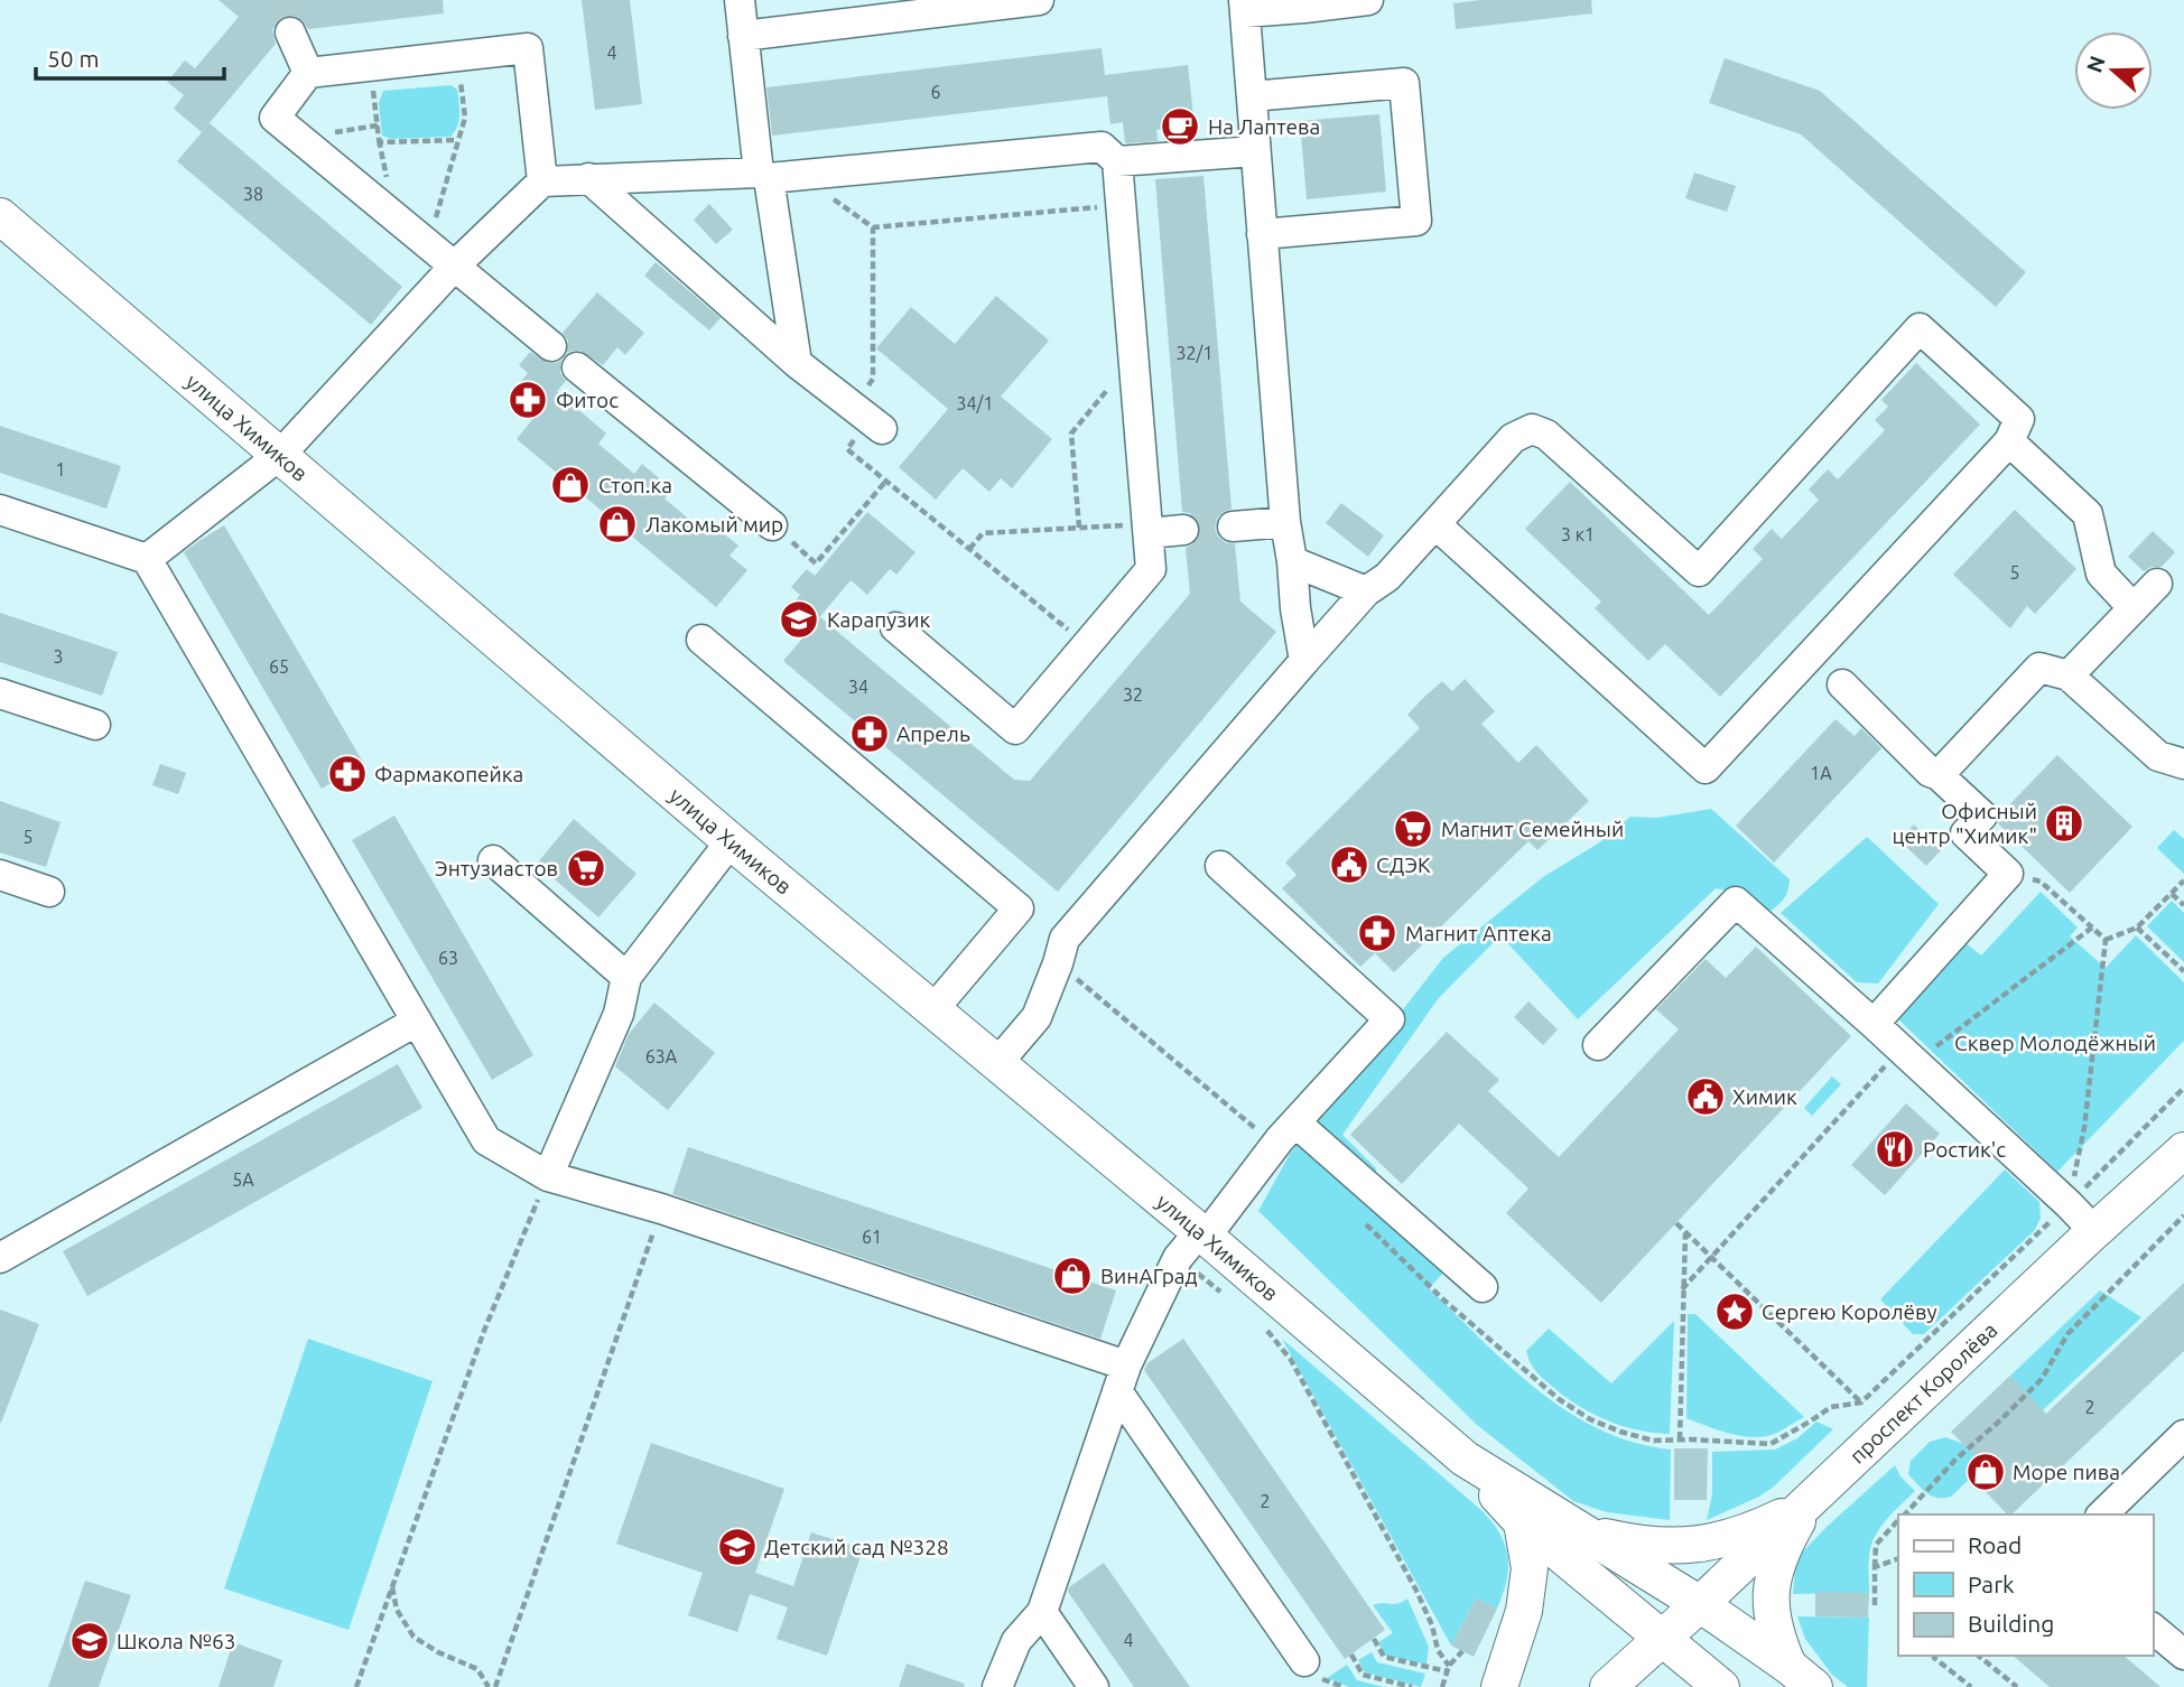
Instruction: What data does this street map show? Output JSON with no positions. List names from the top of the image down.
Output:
{
  "streets": {
    "main road": ["улица Химиков", "проспект Королёва"]
  },
  "crossings": [
    ["улица Химиков", "проспект Королёва"]
  ],
  "parks": ["Сквер Молодёжный"],
  "places": {
    "cafe": ["На Лаптева"],
    "pharmacy": [
      "Фитос",
      "Апрель",
      "Фармакопейка",
      "Магнит Аптека"
    ],
    "shop": [
      "Стоп.ка",
      "Лакомый мир",
      "ВинАГрад",
      "Море пива"
    ],
    "school or university": ["Карапузик", "Детский сад №328", "Школа №63"],
    "building": ["Офисный центр \"Химик\""],
    "supermarket": ["Магнит Семейный", "Энтузиастов"],
    "public building": ["СДЭК", "Химик"],
    "restaurant": ["Ростик'с"],
    "place": ["Сергею Королёву"]
  },
  "house_numbers": [
    "4",
    "6",
    "38",
    "32/1",
    "34/1",
    "1",
    "3 к1",
    "5",
    "3",
    "65",
    "34",
    "32",
    "1А",
    "5",
    "63",
    "63А",
    "5А",
    "61",
    "2",
    "2",
    "4"
  ],
  "legend": ["Road", "Park", "Building"],
  "scale_bar": "50 m",
  "north": "left"
}
